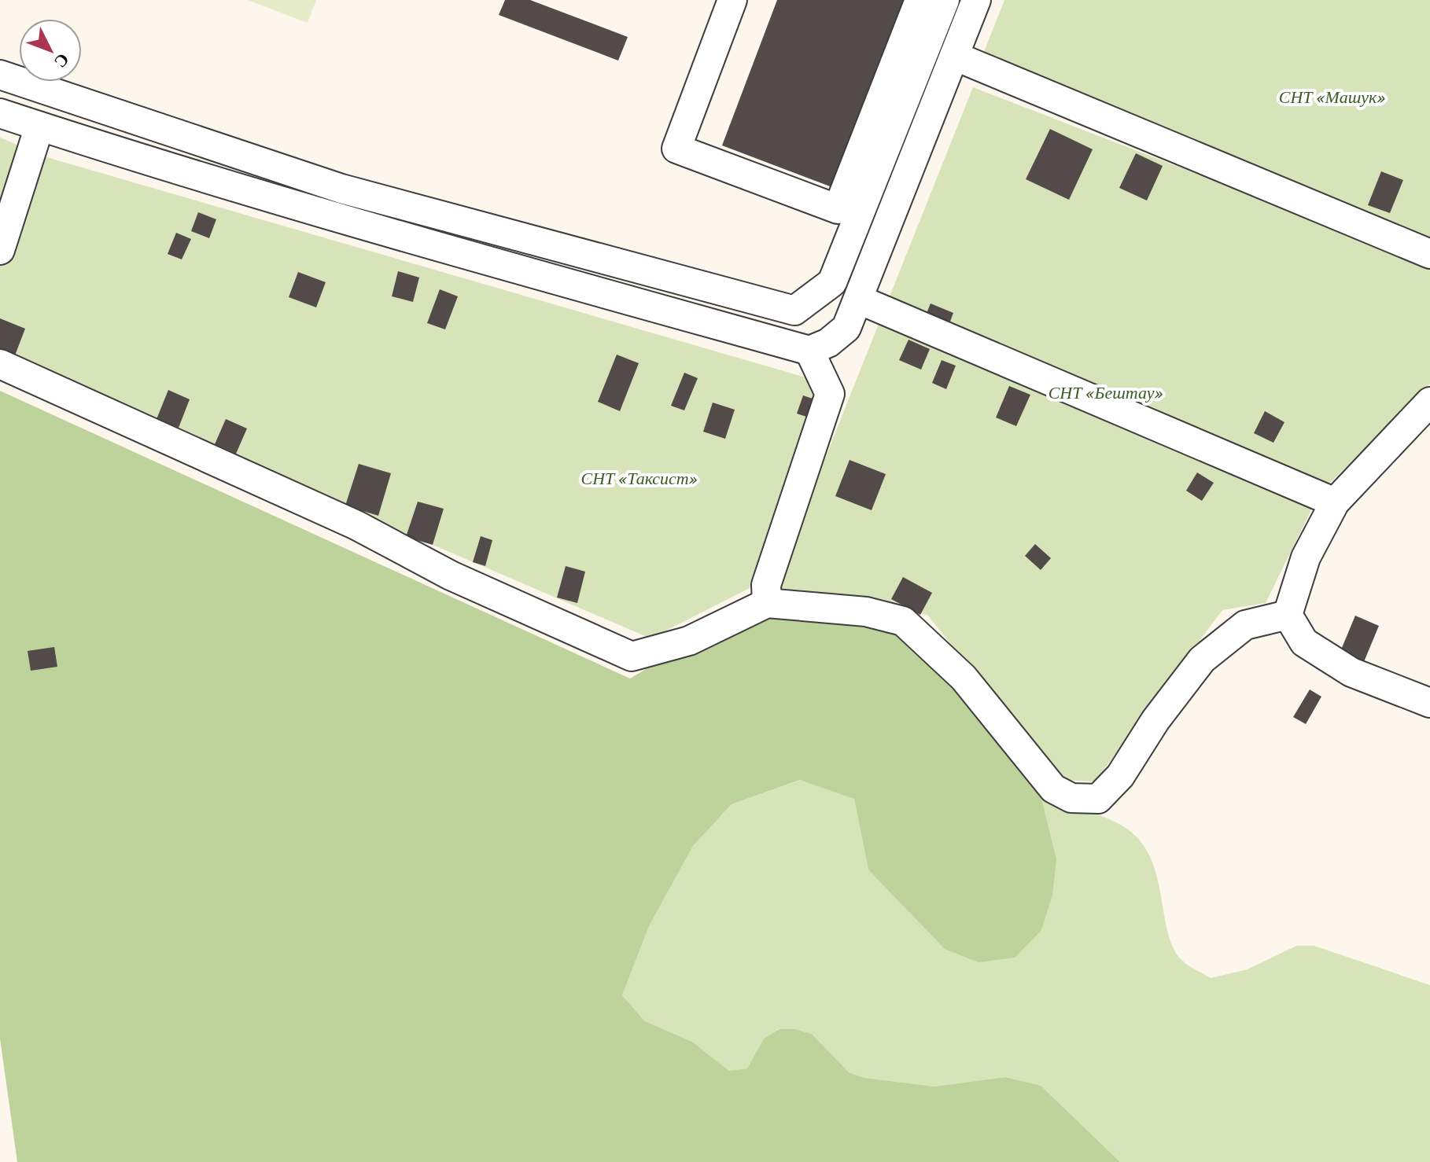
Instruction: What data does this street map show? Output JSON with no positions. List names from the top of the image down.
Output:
{
  "parks": ["СНТ «Машук»", "СНТ «Бештау»", "СНТ «Таксист»"],
  "north": "bottom right"
}
